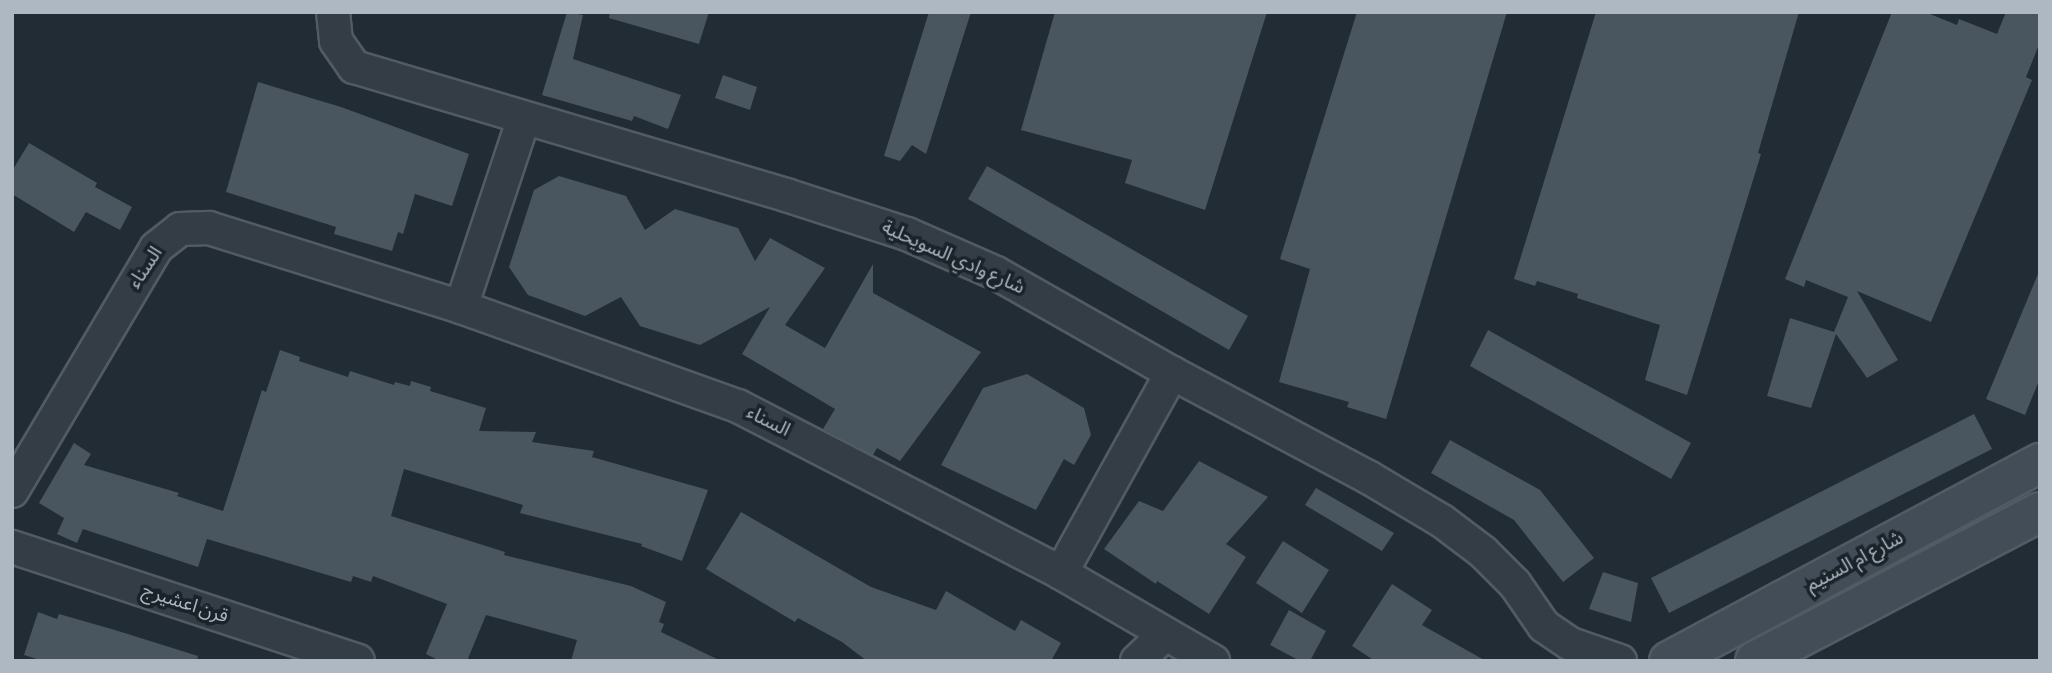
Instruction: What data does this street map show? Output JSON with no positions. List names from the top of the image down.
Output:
{
  "streets": {
    "main road": ["شارع ام السنيم"],
    "street": ["شارع وادي السويحلية", "السناء", "قرن اعشيرج"]
  }
}
